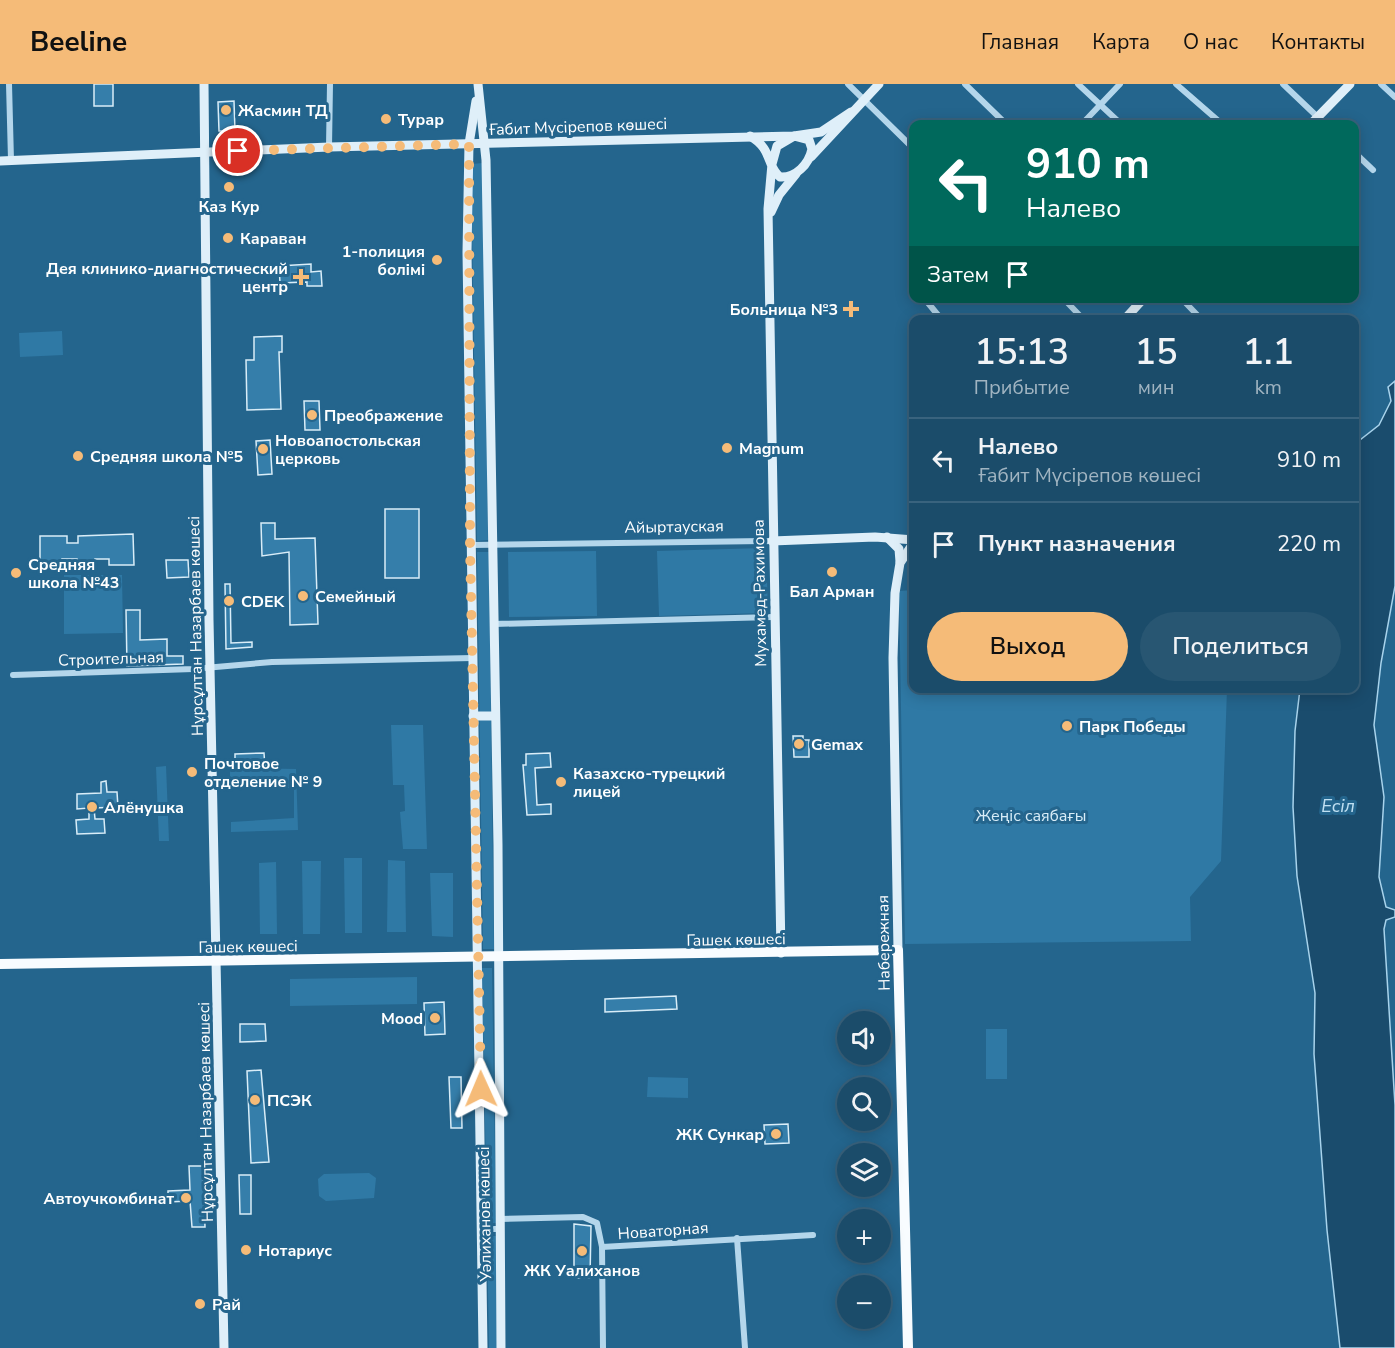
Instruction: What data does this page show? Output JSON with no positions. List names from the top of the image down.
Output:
{
  "streets": {
    "main road": [
      "Ғабит Мүсірепов көшесі",
      "Айыртауская",
      "Мухамед-Рахимова",
      "Нұрсұлтан Назарбаев көшесі",
      "Гашек көшесі",
      "Набережная",
      "Уәлиханов көшесі"
    ],
    "street": ["Строительная", "Новаторная"]
  },
  "crossings": [
    ["Ғабит Мүсірепов көшесі", "Нұрсұлтан Назарбаев көшесі"],
    ["Ғабит Мүсірепов көшесі", "Уәлиханов көшесі"],
    ["Айыртауская", "Мухамед-Рахимова"],
    ["Айыртауская", "Уәлиханов көшесі"],
    ["Мухамед-Рахимова", "Гашек көшесі"],
    ["Нұрсұлтан Назарбаев көшесі", "Строительная"],
    ["Нұрсұлтан Назарбаев көшесі", "Гашек көшесі"],
    ["Гашек көшесі", "Набережная"],
    ["Гашек көшесі", "Уәлиханов көшесі"],
    ["Уәлиханов көшесі", "Новаторная"]
  ],
  "water": ["Есіл"],
  "parks": ["Жеңіс саябағы"],
  "places": {
    "other": [
      "Жасмин ТД",
      "Турар",
      "Каз Кур",
      "Караван",
      "1-полиция болiмi",
      "Преображение",
      "Magnum",
      "Новоапостольская церковь",
      "Средняя школа №5",
      "Бал Арман",
      "Средняя школа №43",
      "Семейный",
      "CDEK",
      "Парк Победы",
      "Gemax",
      "Почтовое отделение № 9",
      "Казахско-турецкий лицей",
      "Алёнушка",
      "Mood",
      "ПСЭК",
      "ЖК Сункар",
      "Автоучкомбинат",
      "Нотариус",
      "ЖК Уалиханов",
      "Рай"
    ],
    "health": ["Дея клинико-диагностический центр", "Больница №3"]
  },
  "page": {
    "header": "Beeline",
    "nav": [
      "Главная",
      "Карта",
      "О нас",
      "Контакты"
    ],
    "turn": ["910 m", "Налево"],
    "then": "Затем",
    "eta": [
      "15:13",
      "Прибытие",
      "15",
      "мин",
      "1.1",
      "km"
    ],
    "list": [
      {
        "name": "Налево",
        "note": "Ғабит Мүсірепов көшесі",
        "value": "910 m"
      },
      {
        "name": "Пункт назначения",
        "value": "220 m"
      }
    ],
    "buttons": ["Выход", "Поделиться"],
    "map_buttons": ["+", "−"]
  }
}
